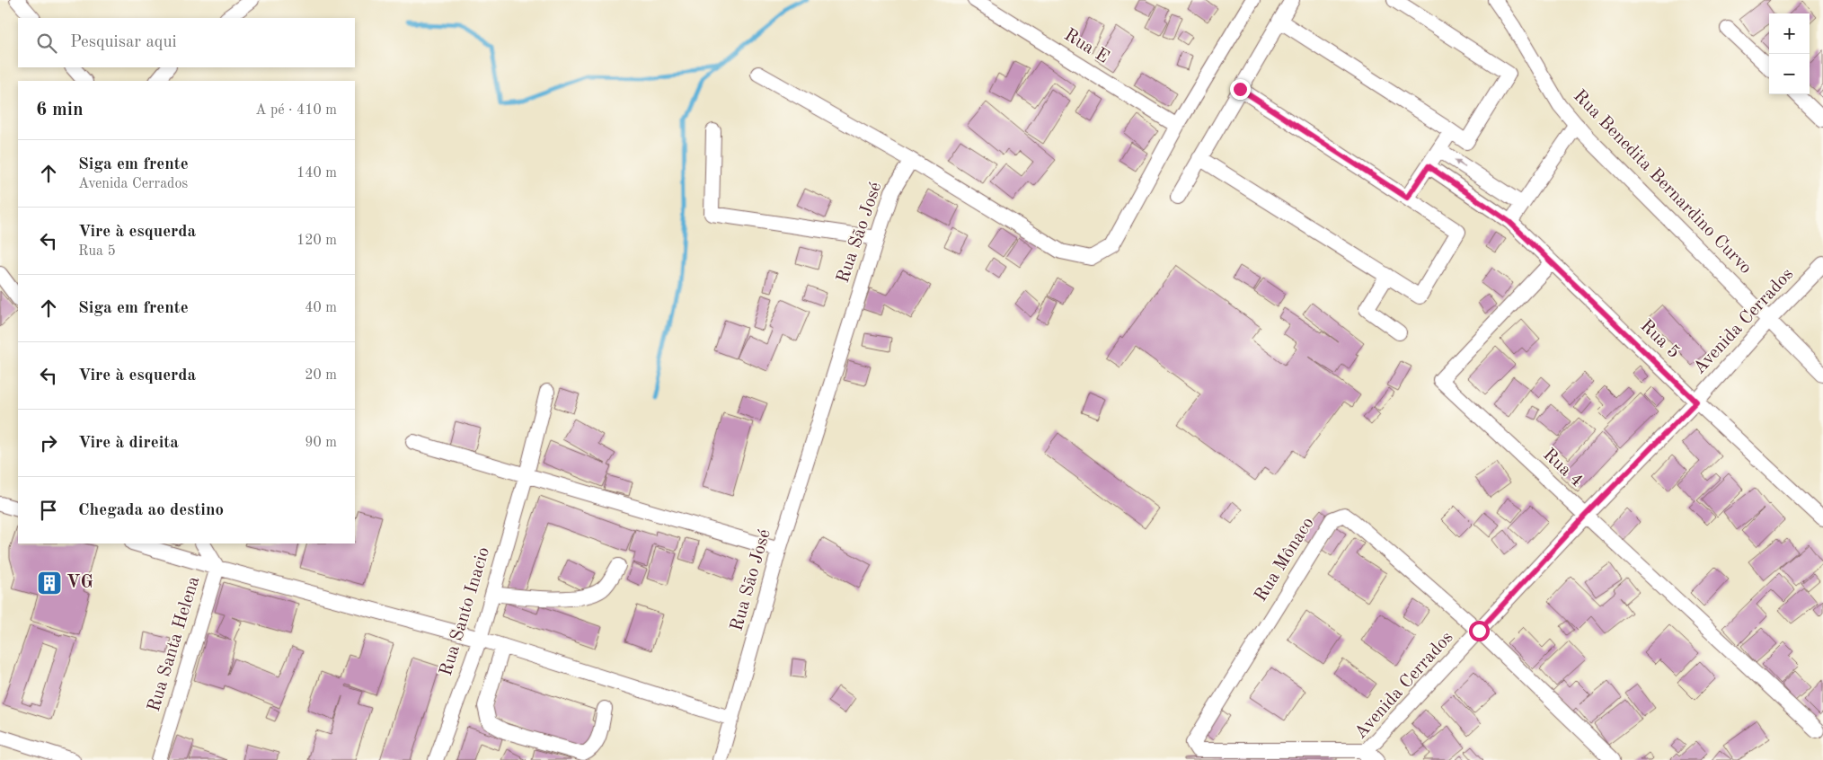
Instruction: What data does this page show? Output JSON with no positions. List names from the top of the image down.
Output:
{
  "streets": {
    "street": [
      "Rua E",
      "Rua Benedita Bernardino Curvo",
      "Rua São José",
      "Avenida Cerrados",
      "Rua 5",
      "Rua 4",
      "Rua Mônaco",
      "Rua Santo Inacio",
      "Rua Santa Helena"
    ]
  },
  "crossings": [
    ["Rua Benedita Bernardino Curvo", "Avenida Cerrados"],
    ["Avenida Cerrados", "Rua 5"],
    ["Avenida Cerrados", "Rua 4"],
    ["Avenida Cerrados", "Rua Mônaco"],
    ["Rua 5", "Rua 4"]
  ],
  "places": {
    "building": ["VG"]
  },
  "page": {
    "map_buttons": ["+", "−"],
    "search": "Pesquisar aqui",
    "heading": ["6 min", "A pé · 410 m"],
    "list": [
      ["Siga em frente", "Avenida Cerrados", "140 m"],
      ["Vire à esquerda", "Rua 5", "120 m"],
      ["Siga em frente", "40 m"],
      ["Vire à esquerda", "20 m"],
      ["Vire à direita", "90 m"],
      "Chegada ao destino"
    ]
  }
}
